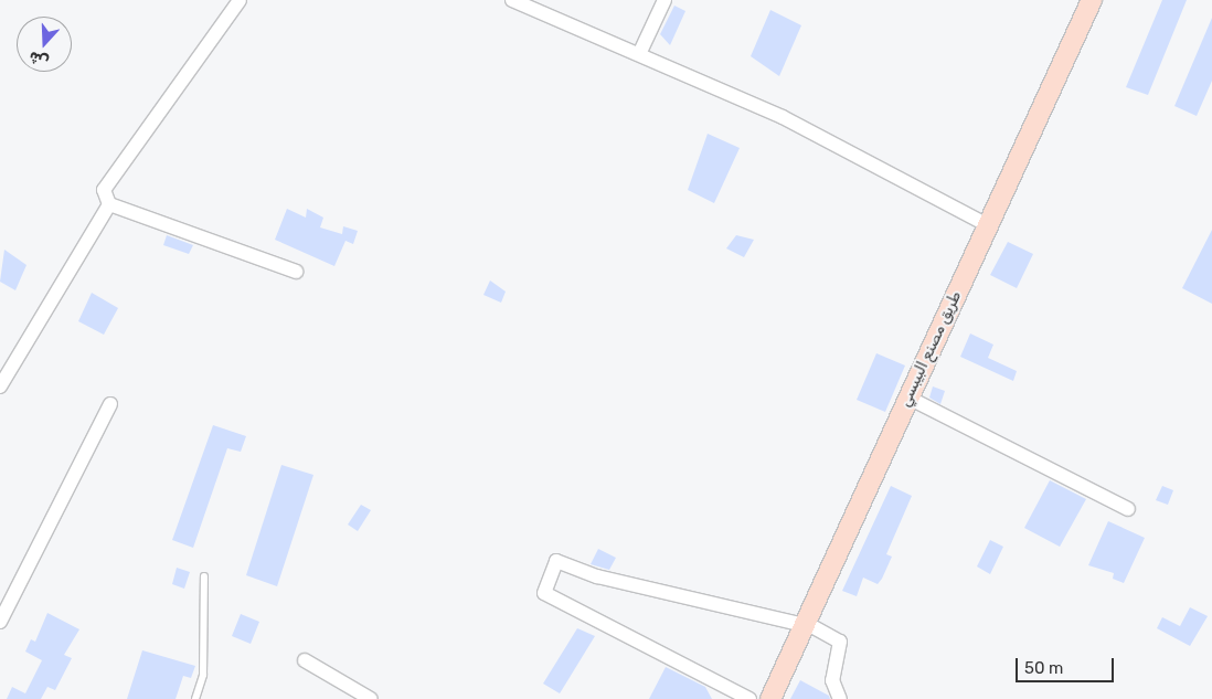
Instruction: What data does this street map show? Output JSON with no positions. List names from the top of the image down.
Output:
{
  "streets": {
    "main road": ["طريق مصنع البيبسي"]
  },
  "scale_bar": "50 m",
  "north": "bottom"
}
